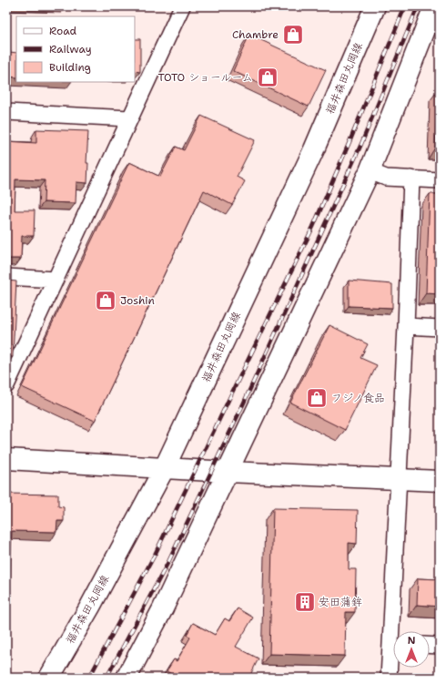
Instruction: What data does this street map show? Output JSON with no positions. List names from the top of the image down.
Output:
{
  "streets": {
    "main road": ["福井森田丸岡線"]
  },
  "places": {
    "shop": [
      "Chambre",
      "TOTO ショールーム",
      "Joshin",
      "フジノ食品"
    ],
    "building": ["安田蒲鉾"]
  },
  "legend": ["Road", "Railway", "Building"],
  "north": "top"
}
